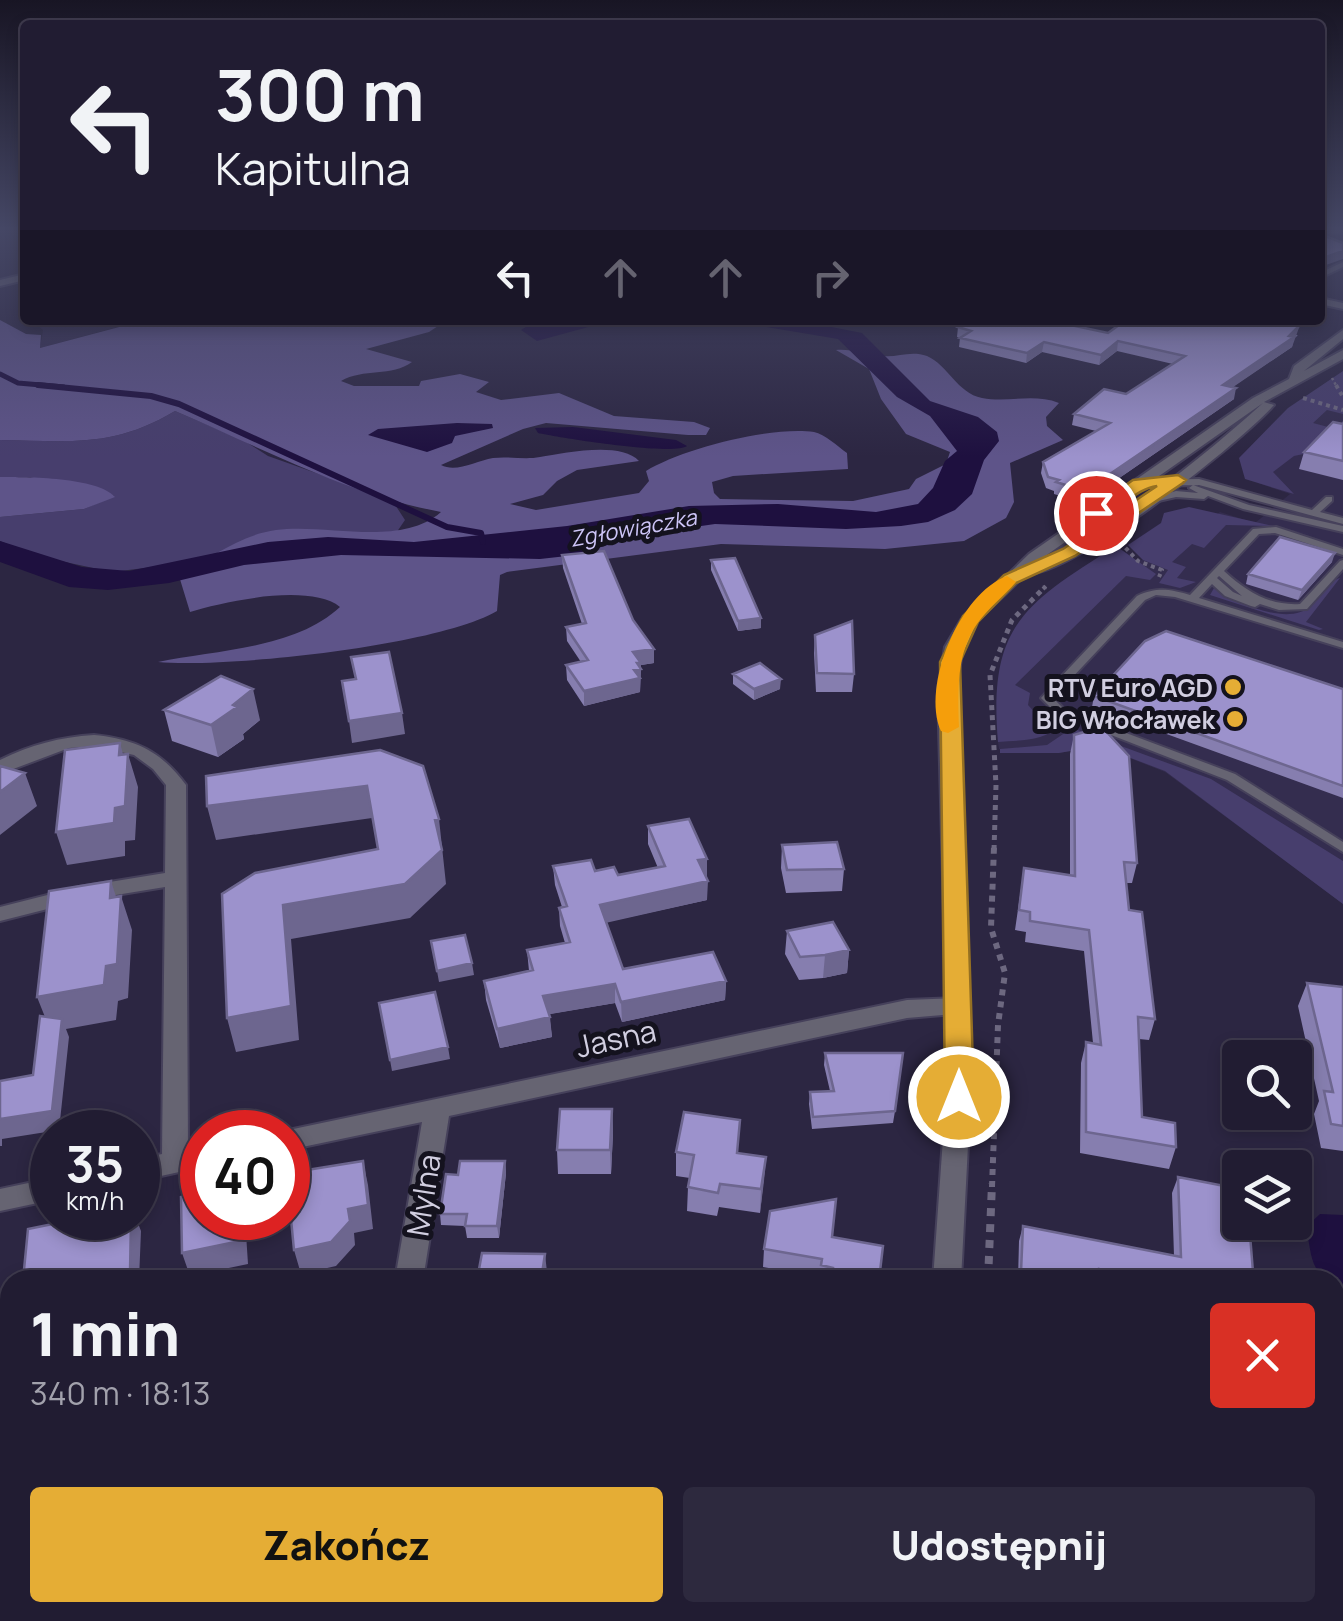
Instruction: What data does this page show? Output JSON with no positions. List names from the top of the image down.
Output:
{
  "streets": {
    "street": ["Jasna", "Mylna"]
  },
  "crossings": [
    ["Jasna", "Mylna"]
  ],
  "water": ["Zgłowiączka"],
  "places": ["RTV Euro AGD", "BIG Włocławek"],
  "page": {
    "turn": ["300 m", "Kapitulna"],
    "speed": "35 km/h",
    "limit": "40",
    "heading": ["1 min", "340 m · 18:13"],
    "buttons": ["Zakończ", "Udostępnij"]
  }
}
